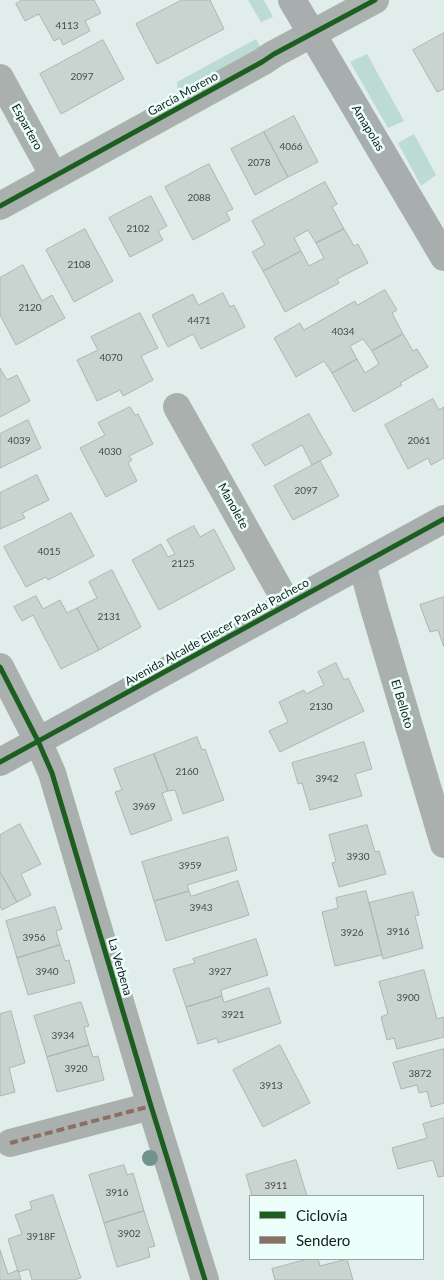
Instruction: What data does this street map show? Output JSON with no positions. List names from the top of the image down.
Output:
{
  "streets": {
    "main road": ["Amapolas", "Avenida Alcalde Eliecer Parada Pacheco"],
    "street": [
      "García Moreno",
      "Espartero",
      "Manolete",
      "El Belloto",
      "La Verbena"
    ]
  },
  "crossings": [
    ["García Moreno", "Espartero"],
    ["García Moreno", "Amapolas"],
    ["Manolete", "Avenida Alcalde Eliecer Parada Pacheco"],
    ["Avenida Alcalde Eliecer Parada Pacheco", "El Belloto"],
    ["Avenida Alcalde Eliecer Parada Pacheco", "La Verbena"]
  ],
  "house_numbers": [
    "4113",
    "2097",
    "4066",
    "2078",
    "2088",
    "2102",
    "2108",
    "2120",
    "4471",
    "4034",
    "4070",
    "4039",
    "2061",
    "4030",
    "2097",
    "4015",
    "2125",
    "2131",
    "2130",
    "2160",
    "3942",
    "3969",
    "3930",
    "3959",
    "3943",
    "3916",
    "3926",
    "3956",
    "3940",
    "3927",
    "3900",
    "3921",
    "3934",
    "3920",
    "3872",
    "3913",
    "3911",
    "3916",
    "3902",
    "3918F"
  ],
  "legend": ["Ciclovía", "Sendero"]
}
